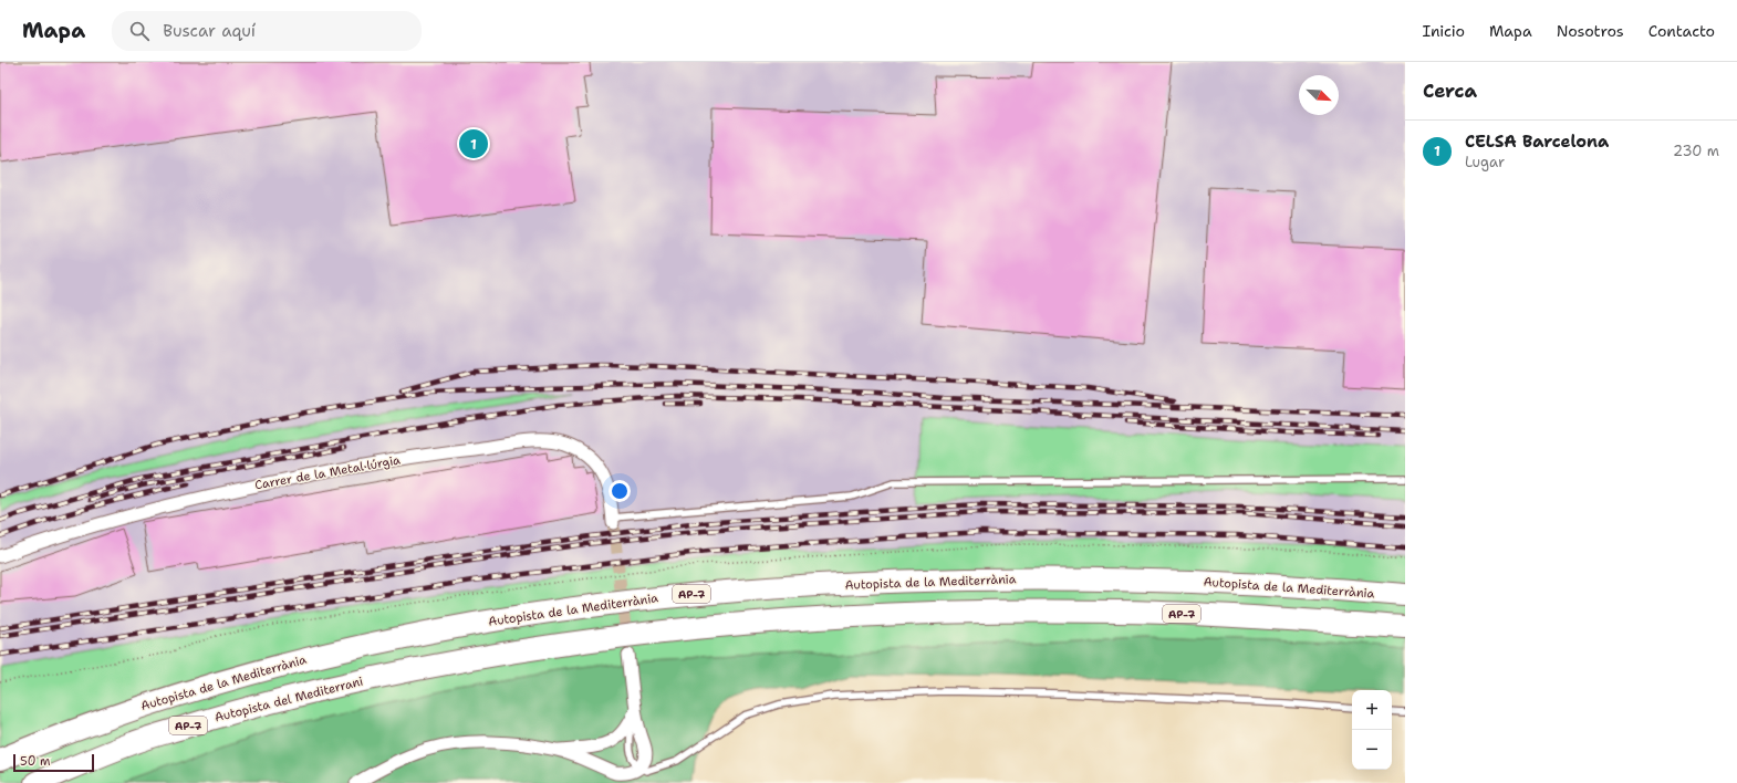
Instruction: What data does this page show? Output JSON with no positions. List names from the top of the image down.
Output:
{
  "streets": {
    "highway": ["Autopista de la Mediterrània", "AP-7", "Autopista del Mediterrani"],
    "street": ["Carrer de la Metal·lúrgia"]
  },
  "scale_bar": "50 m",
  "north": "bottom right",
  "page": {
    "header": "Mapa",
    "search": "Buscar aquí",
    "nav": [
      "Inicio",
      "Mapa",
      "Nosotros",
      "Contacto"
    ],
    "heading": "Cerca",
    "list": [
      {
        "mark": "1",
        "name": "CELSA Barcelona",
        "note": "Lugar",
        "value": "230 m"
      }
    ],
    "pins": "1",
    "map_buttons": ["+", "−"],
    "scale": "50 m"
  }
}
